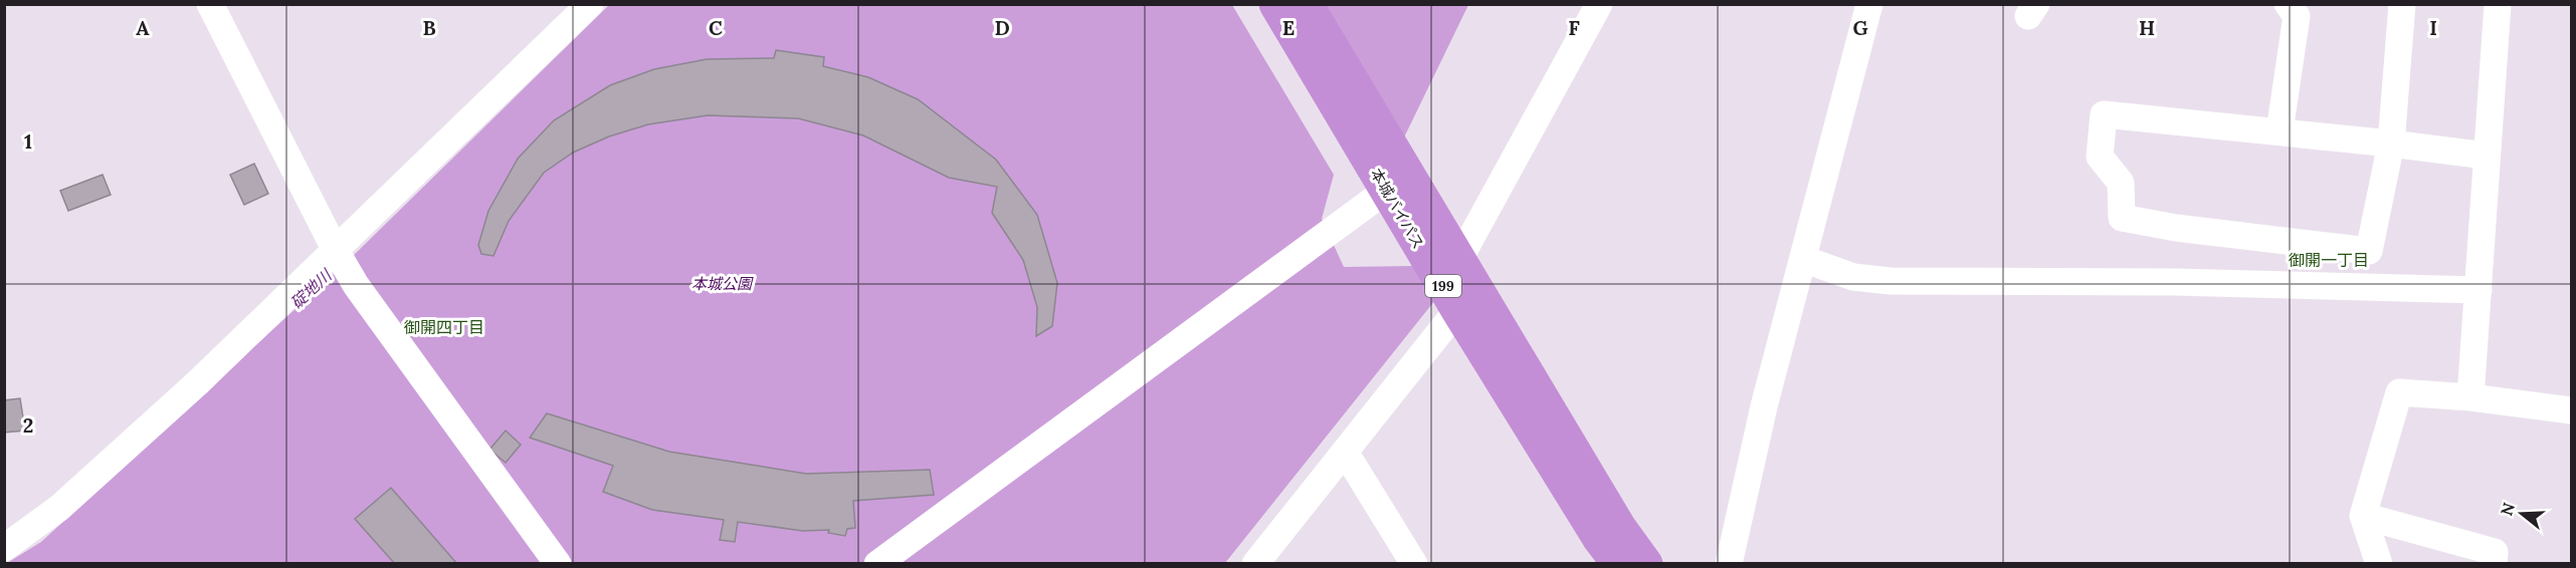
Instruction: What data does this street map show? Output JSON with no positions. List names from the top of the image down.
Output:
{
  "streets": {
    "highway": ["本城バイパス", "199"]
  },
  "districts": ["御開一丁目", "御開四丁目"],
  "water": ["碇地川"],
  "parks": ["本城公園"],
  "north": "left",
  "grid": {
    "columns": [
      "A",
      "B",
      "C",
      "D",
      "E",
      "F",
      "G",
      "H",
      "I"
    ],
    "rows": ["1", "2"]
  }
}
